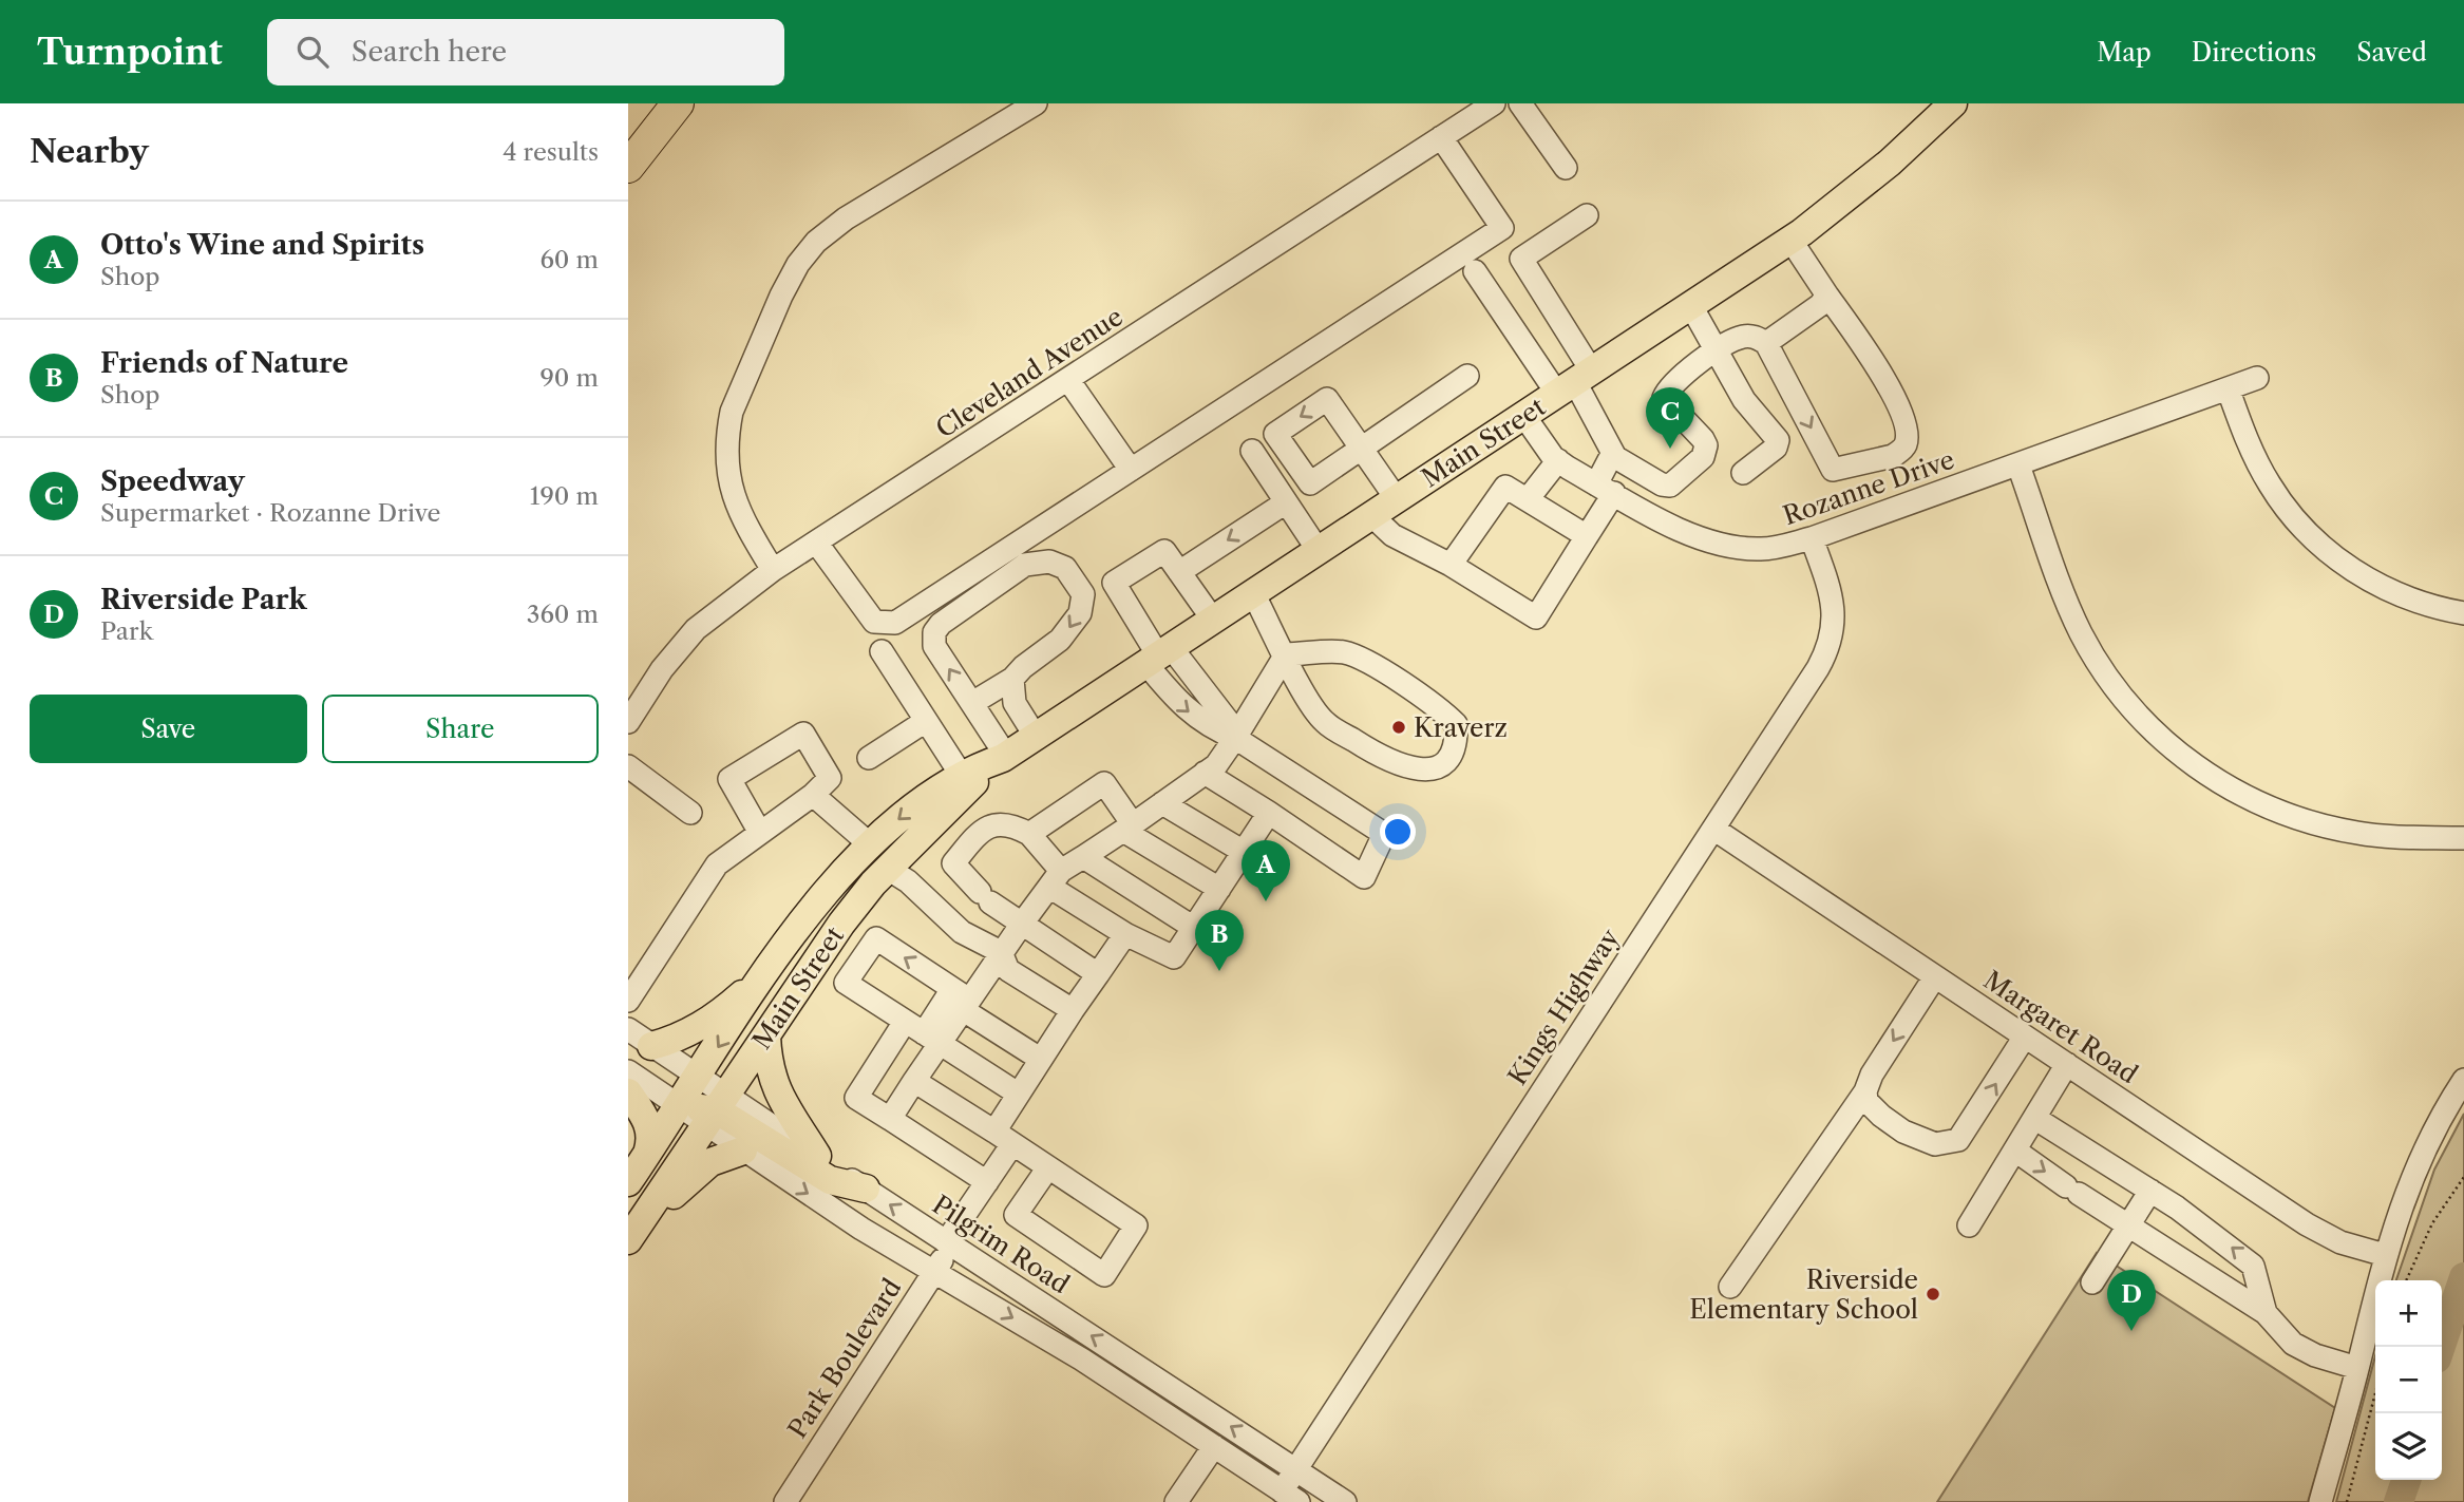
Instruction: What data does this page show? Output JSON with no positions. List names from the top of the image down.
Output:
{
  "streets": {
    "main road": ["Main Street"],
    "street": [
      "Cleveland Avenue",
      "Rozanne Drive",
      "Kings Highway",
      "Margaret Road",
      "Pilgrim Road",
      "Park Boulevard"
    ]
  },
  "crossings": [
    ["Main Street", "Rozanne Drive"],
    ["Main Street", "Pilgrim Road"],
    ["Rozanne Drive", "Kings Highway"],
    ["Kings Highway", "Margaret Road"],
    ["Kings Highway", "Pilgrim Road"],
    ["Pilgrim Road", "Park Boulevard"]
  ],
  "places": ["Kraverz", "Riverside Elementary School"],
  "page": {
    "header": "Turnpoint",
    "search": "Search here",
    "nav": ["Map", "Directions", "Saved"],
    "heading": ["Nearby", "4 results"],
    "list": [
      {
        "mark": "A",
        "name": "Otto's Wine and Spirits",
        "note": "Shop",
        "value": "60 m"
      },
      {
        "mark": "B",
        "name": "Friends of Nature",
        "note": "Shop",
        "value": "90 m"
      },
      {
        "mark": "C",
        "name": "Speedway",
        "note": "Supermarket · Rozanne Drive",
        "value": "190 m"
      },
      {
        "mark": "D",
        "name": "Riverside Park",
        "note": "Park",
        "value": "360 m"
      }
    ],
    "pins": [
      "C",
      "A",
      "B",
      "D"
    ],
    "buttons": ["Save", "Share"],
    "map_buttons": ["+", "−"]
  }
}
